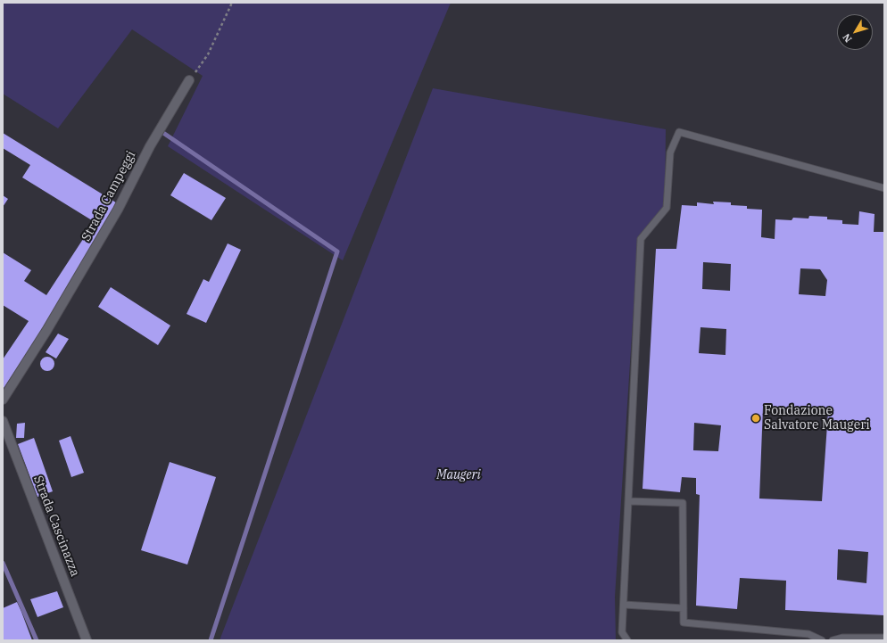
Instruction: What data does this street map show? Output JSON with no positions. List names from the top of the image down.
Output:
{
  "streets": {
    "street": ["Strada Campeggi", "Strada Cascinazza"]
  },
  "parks": ["Maugeri"],
  "places": ["Fondazione Salvatore Maugeri"],
  "north": "bottom left"
}
